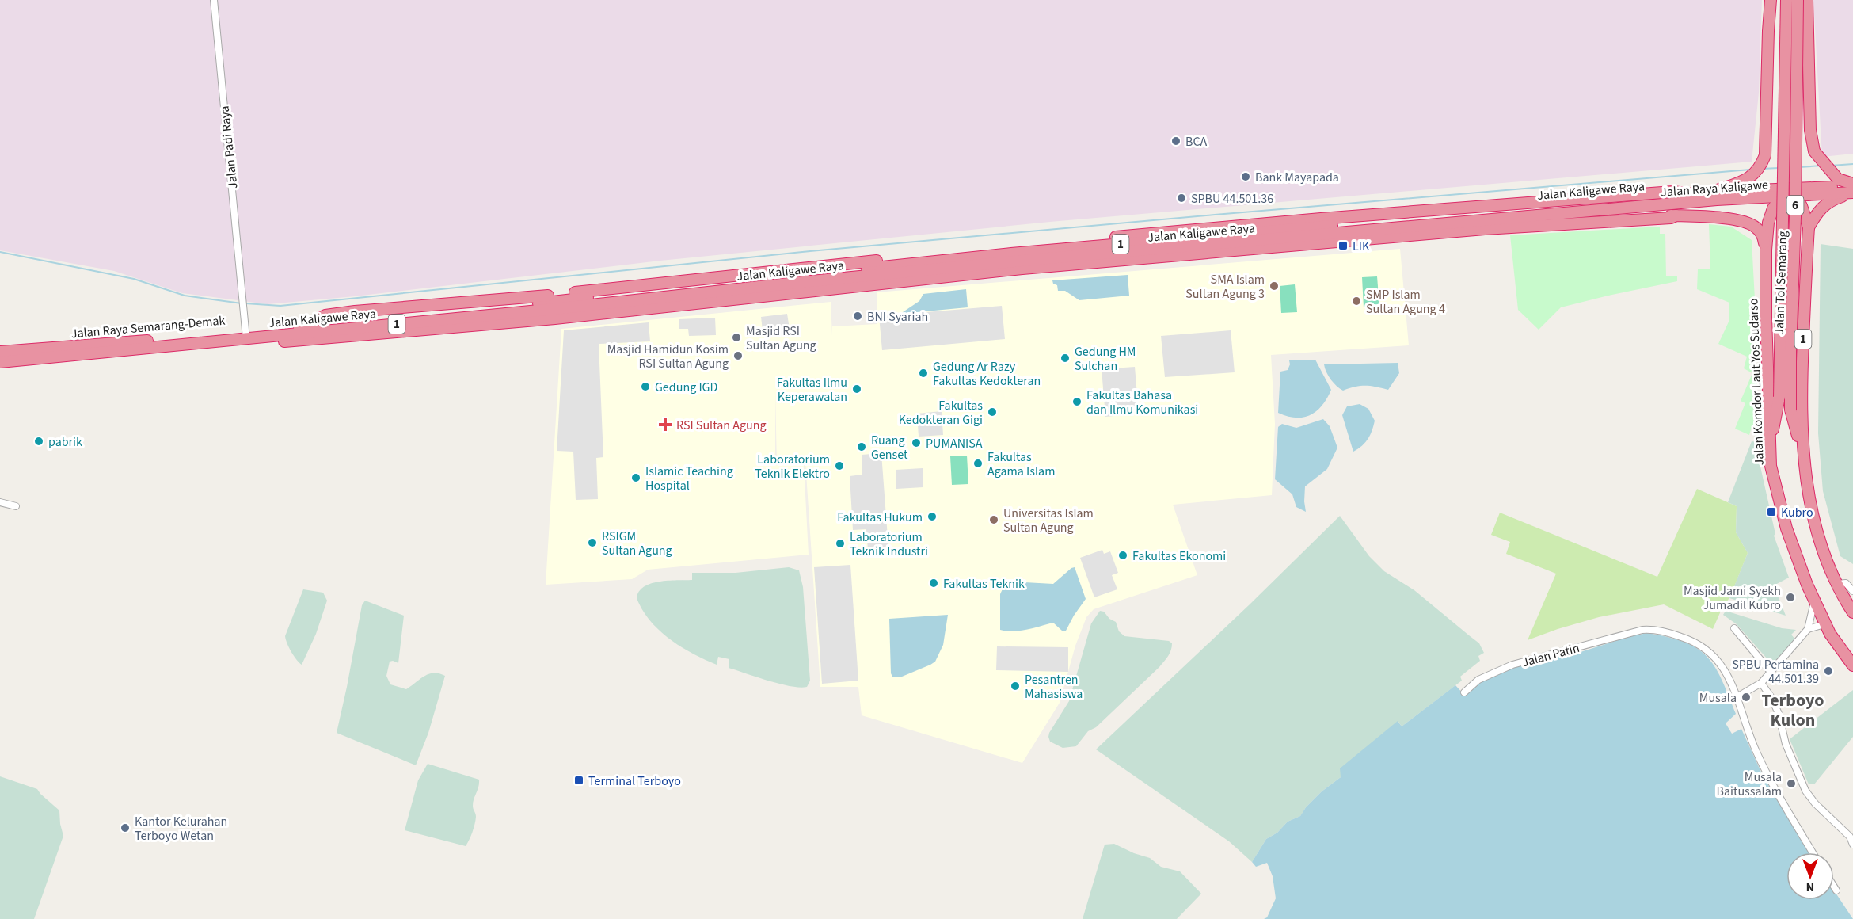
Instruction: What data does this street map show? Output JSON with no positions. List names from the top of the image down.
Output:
{
  "streets": {
    "highway": [
      "Jalan Raya Kaligawe",
      "Jalan Kaligawe Raya",
      "6",
      "1",
      "Jalan Tol Semarang",
      "Jalan Raya Semarang-Demak",
      "Jalan Komdor Laut Yos Sudarso"
    ],
    "street": ["Jalan Padi Raya", "Jalan Patin"]
  },
  "crossings": [
    ["Jalan Padi Raya", "Jalan Kaligawe Raya"],
    ["Jalan Padi Raya", "Jalan Raya Semarang-Demak"],
    ["Jalan Raya Kaligawe", "Jalan Kaligawe Raya"],
    ["Jalan Raya Kaligawe", "1"],
    ["Jalan Raya Kaligawe", "Jalan Komdor Laut Yos Sudarso"],
    ["Jalan Kaligawe Raya", "1"],
    ["Jalan Kaligawe Raya", "Jalan Raya Semarang-Demak"],
    ["1", "Jalan Tol Semarang"],
    ["1", "Jalan Komdor Laut Yos Sudarso"],
    ["Jalan Tol Semarang", "Jalan Komdor Laut Yos Sudarso"]
  ],
  "districts": ["Terboyo Kulon"],
  "places": {
    "other": [
      "BCA",
      "Bank Mayapada",
      "SPBU 44.501.36",
      "SMA Islam Sultan Agung 3",
      "SMP Islam Sultan Agung 4",
      "BNI Syariah",
      "Masjid RSI Sultan Agung",
      "Masjid Hamidun Kosim RSI Sultan Agung",
      "Gedung HM Sulchan",
      "Gedung Ar Razy Fakultas Kedokteran",
      "Gedung IGD",
      "Fakultas Ilmu Keperawatan",
      "Fakultas Bahasa dan Ilmu Komunikasi",
      "Fakultas Kedokteran Gigi",
      "pabrik",
      "PUMANISA",
      "Ruang Genset",
      "Fakultas Agama Islam",
      "Laboratorium Teknik Elektro",
      "Islamic Teaching Hospital",
      "Fakultas Hukum",
      "Universitas Islam Sultan Agung",
      "RSIGM Sultan Agung",
      "Laboratorium Teknik Industri",
      "Fakultas Ekonomi",
      "Fakultas Teknik",
      "Masjid Jami Syekh Jumadil Kubro",
      "SPBU Pertamina 44.501.39",
      "Pesantren Mahasiswa",
      "Musala",
      "Musala Baitussalam",
      "Kantor Kelurahan Terboyo Wetan"
    ],
    "transit": ["LIK", "Kubro", "Terminal Terboyo"],
    "health": ["RSI Sultan Agung"]
  },
  "north": "bottom"
}
